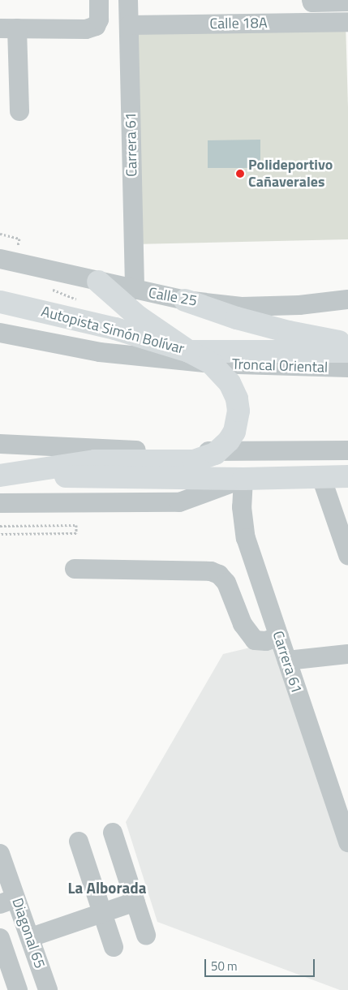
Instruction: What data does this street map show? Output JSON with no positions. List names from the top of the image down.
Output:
{
  "streets": {
    "highway": ["Autopista Simón Bolívar"],
    "street": [
      "Calle 18A",
      "Carrera 61",
      "Calle 25",
      "Troncal Oriental",
      "Diagonal 65"
    ]
  },
  "crossings": [
    ["Calle 18A", "Carrera 61"],
    ["Carrera 61", "Calle 25"]
  ],
  "districts": ["La Alborada"],
  "places": ["Polideportivo Cañaverales"],
  "scale_bar": "50 m"
}
